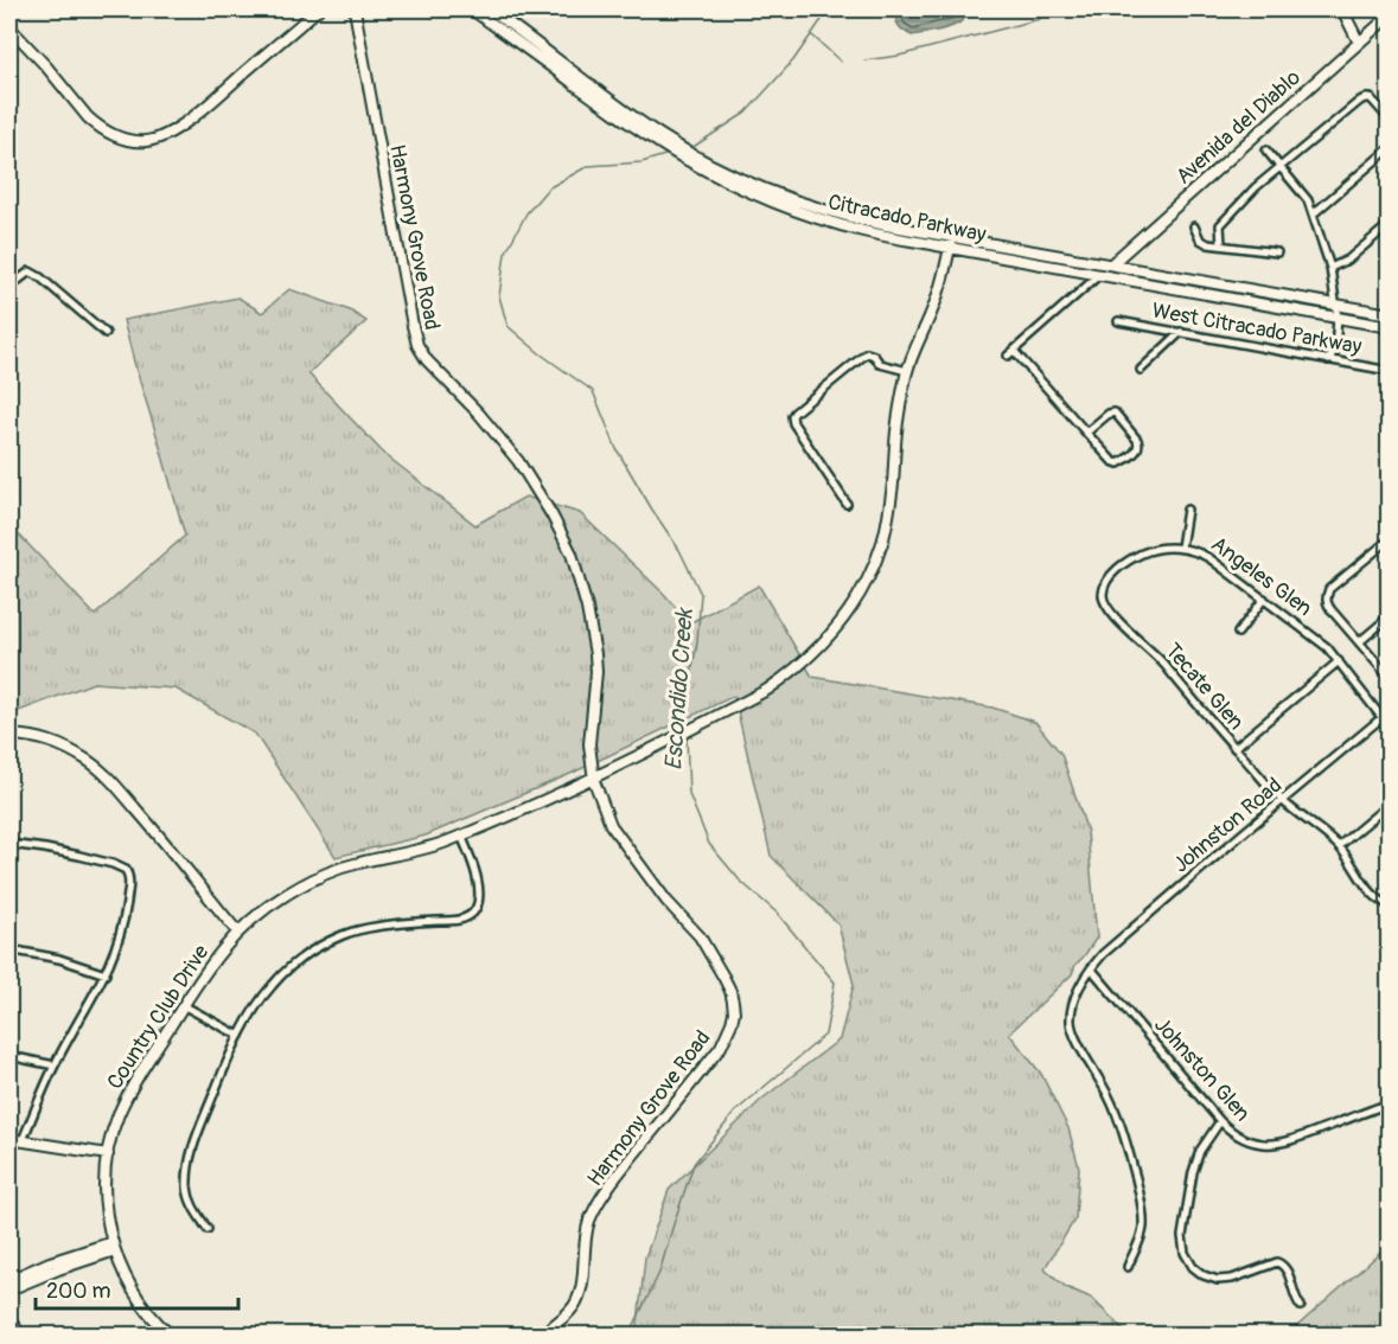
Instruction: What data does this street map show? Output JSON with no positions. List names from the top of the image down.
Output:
{
  "streets": {
    "main road": [
      "Avenida del Diablo",
      "Citracado Parkway",
      "Harmony Grove Road",
      "Country Club Drive"
    ],
    "street": [
      "West Citracado Parkway",
      "Angeles Glen",
      "Tecate Glen",
      "Johnston Road",
      "Johnston Glen"
    ]
  },
  "crossings": [
    ["Avenida del Diablo", "Citracado Parkway"],
    ["Citracado Parkway", "Country Club Drive"],
    ["Harmony Grove Road", "Country Club Drive"],
    ["Angeles Glen", "Tecate Glen"],
    ["Angeles Glen", "Johnston Road"],
    ["Tecate Glen", "Johnston Road"],
    ["Johnston Road", "Johnston Glen"]
  ],
  "water": ["Escondido Creek"],
  "scale_bar": "200 m"
}
